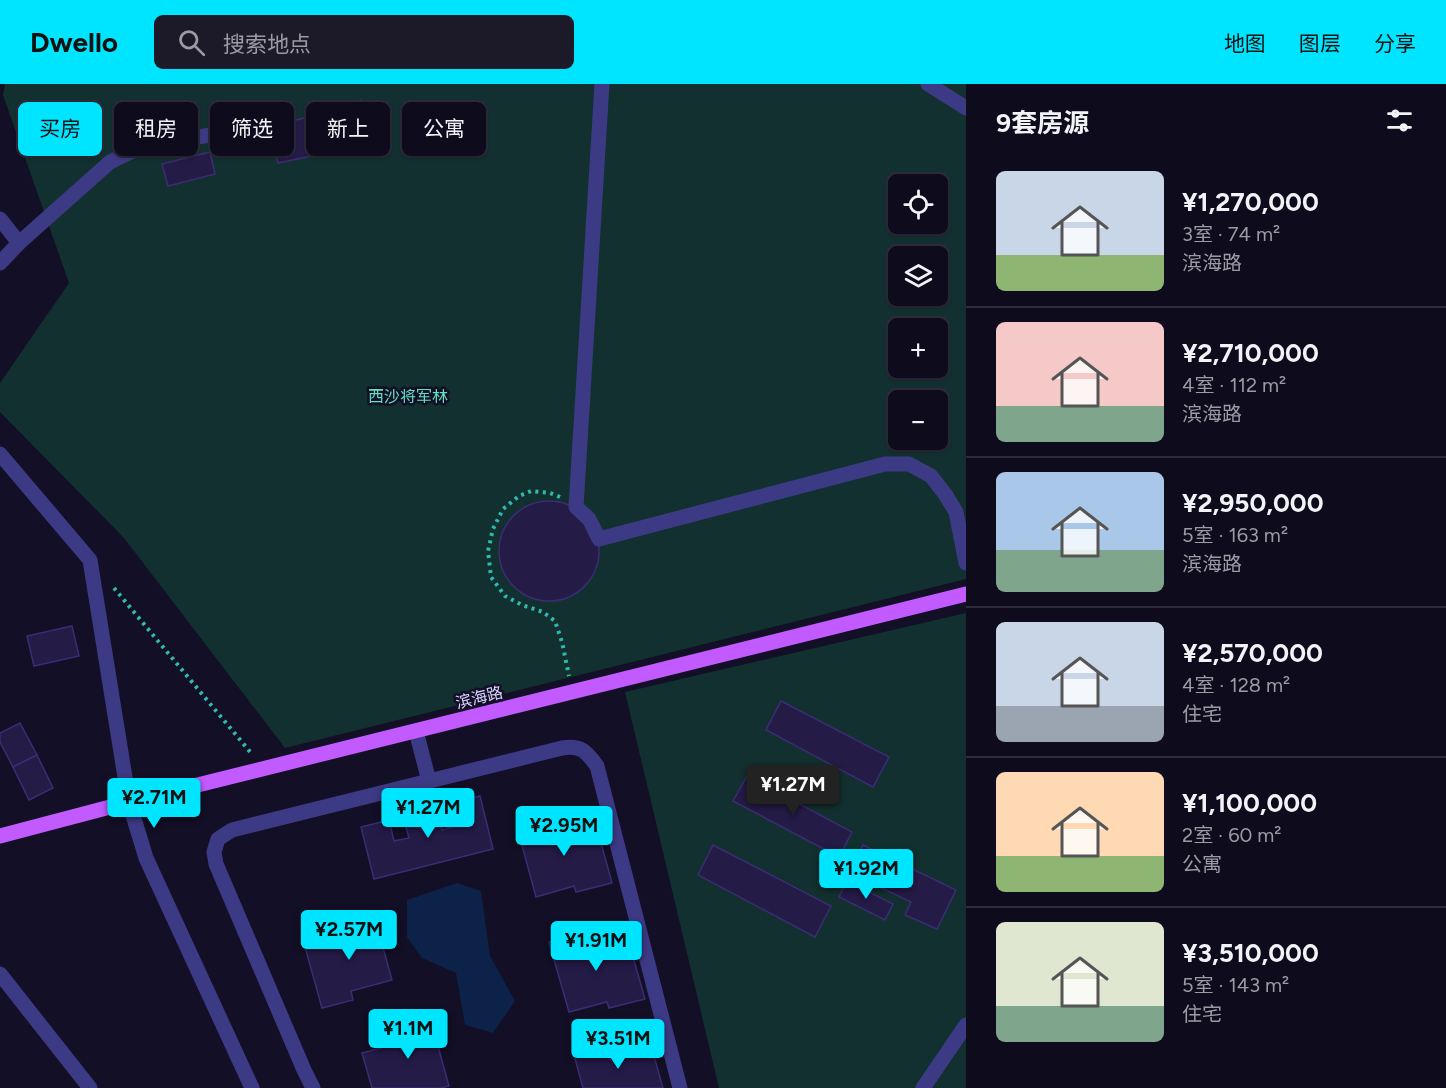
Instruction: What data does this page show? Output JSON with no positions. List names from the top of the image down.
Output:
{
  "streets": {
    "main road": ["滨海路"]
  },
  "parks": ["西沙将军林"],
  "page": {
    "header": "Dwello",
    "search": "搜索地点",
    "nav": ["地图", "图层", "分享"],
    "heading": "9套房源",
    "chip": [
      "买房",
      "租房",
      "筛选",
      "新上",
      "公寓"
    ],
    "list": [
      {
        "name": "¥1,270,000",
        "note": "3室 · 74 m² · 滨海路"
      },
      {
        "name": "¥2,710,000",
        "note": "4室 · 112 m² · 滨海路"
      },
      {
        "name": "¥2,950,000",
        "note": "5室 · 163 m² · 滨海路"
      },
      {
        "name": "¥2,570,000",
        "note": "4室 · 128 m² · 住宅"
      },
      {
        "name": "¥1,100,000",
        "note": "2室 · 60 m² · 公寓"
      },
      {
        "name": "¥3,510,000",
        "note": "5室 · 143 m² · 住宅"
      }
    ],
    "map_buttons": ["+", "−"],
    "price": [
      "¥1.27M",
      "¥2.71M",
      "¥1.27M",
      "¥2.95M",
      "¥1.92M",
      "¥2.57M",
      "¥1.91M",
      "¥1.1M",
      "¥3.51M"
    ]
  }
}
